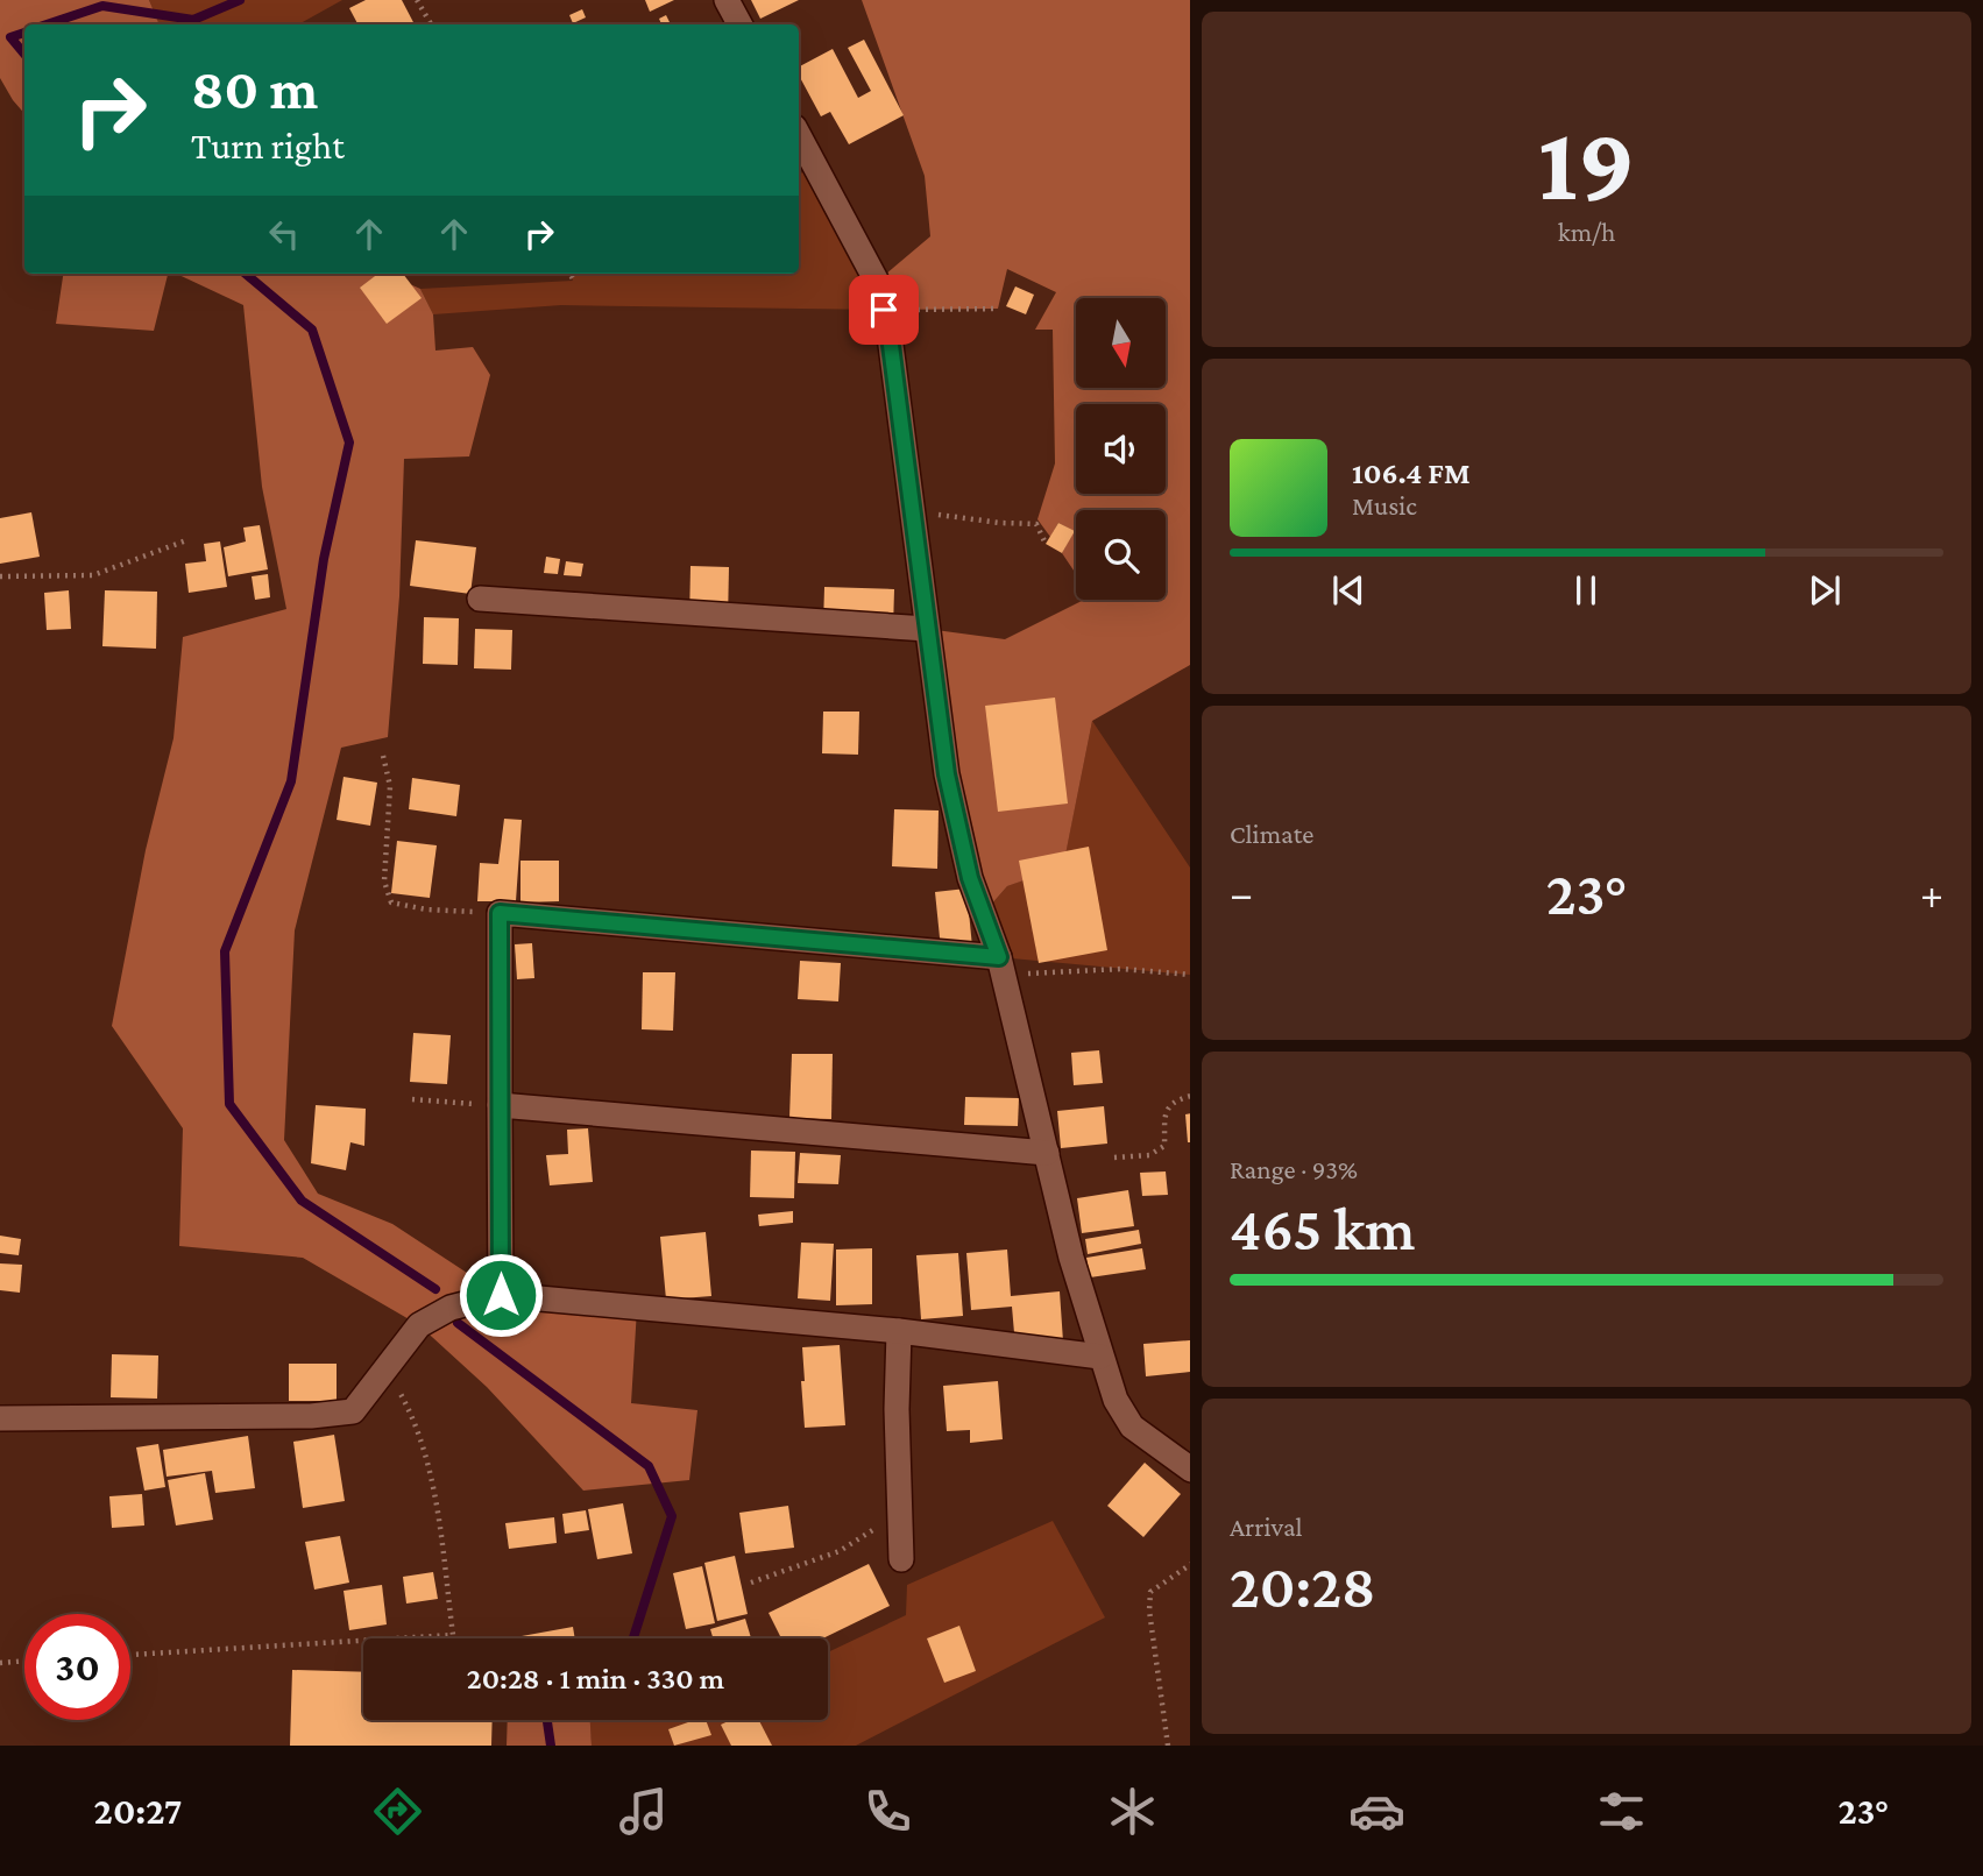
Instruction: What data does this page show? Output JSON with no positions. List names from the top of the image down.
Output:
{
  "north": "bottom",
  "page": {
    "tile": [
      ["19", "km/h"],
      "Climate",
      ["Range · 93%", "465 km"],
      ["Arrival", "20:28"]
    ],
    "turn": ["80 m", "Turn right"],
    "song": ["106.4 FM", "Music"],
    "heat": ["−", "23°", "+"],
    "limit": "30",
    "trip": "20:28 · 1 min · 330 m",
    "tabs": ["20:27", "23°"]
  }
}
